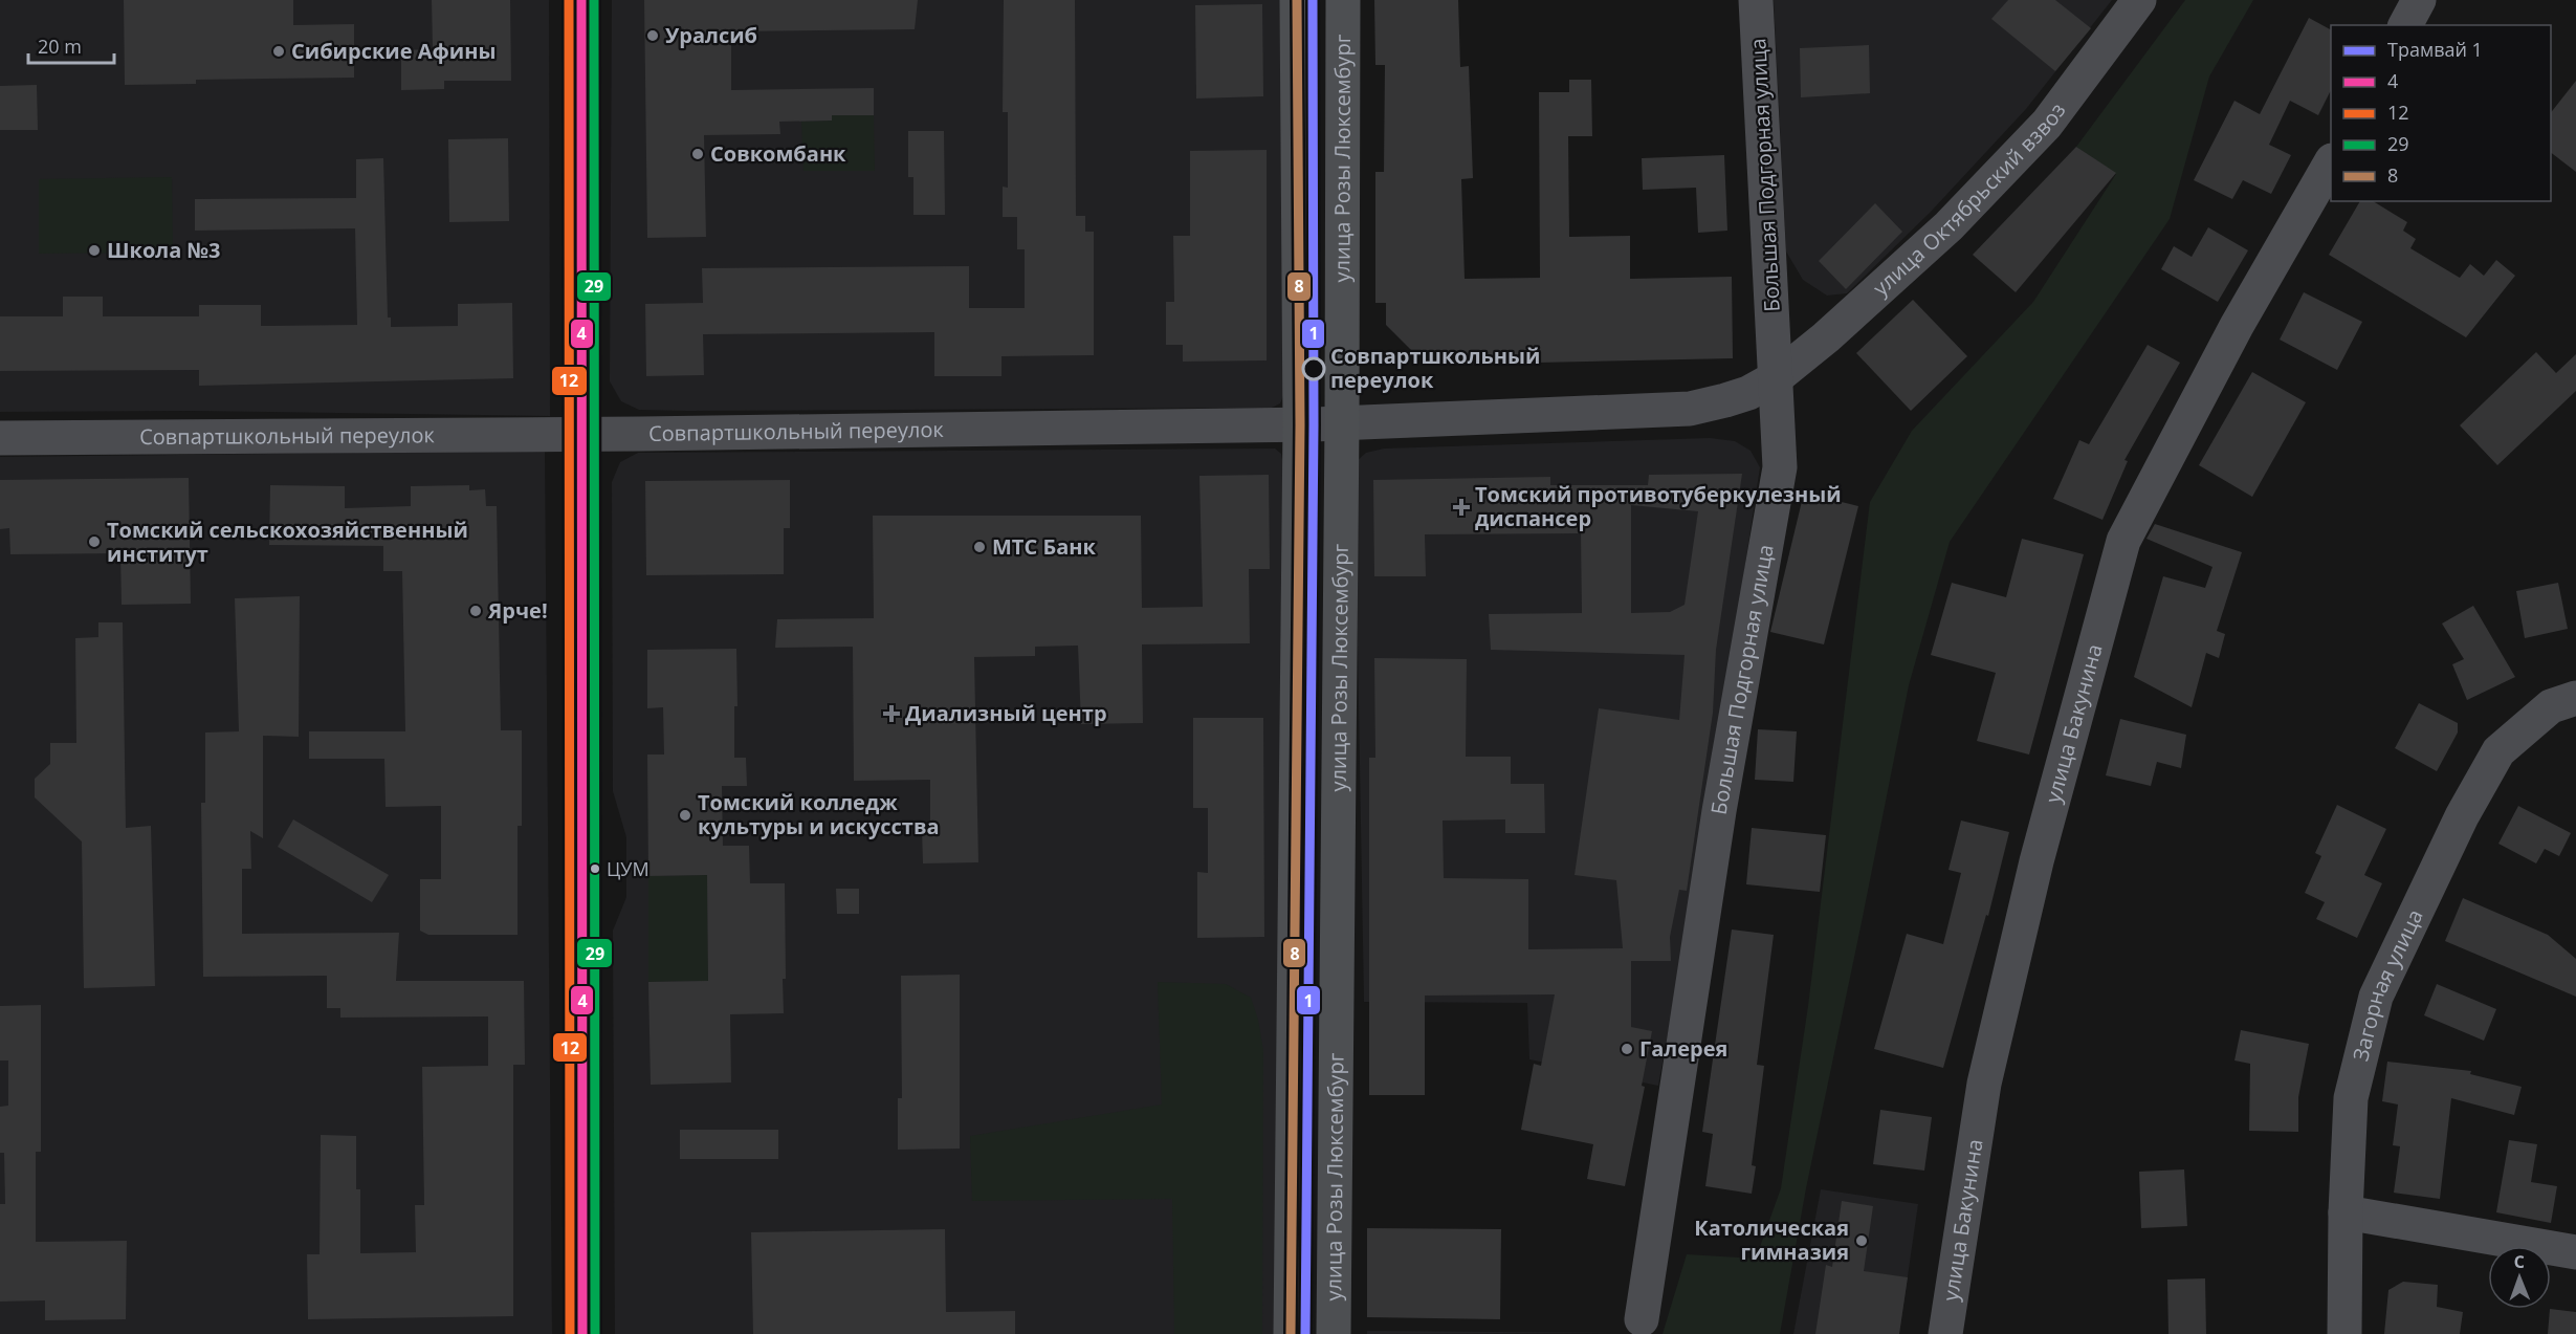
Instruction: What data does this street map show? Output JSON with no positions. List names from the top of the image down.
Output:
{
  "streets": {
    "main road": ["улица Розы Люксембург"],
    "street": [
      "Большая Подгорная улица",
      "улица Октябрьский взвоз",
      "Совпартшкольный переулок",
      "улица Бакунина",
      "Загорная улица"
    ]
  },
  "crossings": [
    ["улица Розы Люксембург", "Совпартшкольный переулок"],
    ["Большая Подгорная улица", "улица Октябрьский взвоз"],
    ["Большая Подгорная улица", "Совпартшкольный переулок"],
    ["улица Октябрьский взвоз", "Совпартшкольный переулок"]
  ],
  "places": {
    "other": [
      "Уралсиб",
      "Сибирские Афины",
      "Совкомбанк",
      "Школа №3",
      "Совпартшкольный переулок",
      "Томский сельскохозяйственный институт",
      "МТС Банк",
      "Ярче!",
      "Томский колледж культуры и искусства",
      "ЦУМ",
      "Галерея",
      "Католическая гимназия"
    ],
    "health": ["Томский противотуберкулезный диспансер", "Диализный центр"]
  },
  "lines": [
    "tram line 1",
    "transit line 4",
    "transit line 12",
    "transit line 29",
    "transit line 8"
  ],
  "legend": [
    "Трамвай 1",
    "4",
    "12",
    "29",
    "8"
  ],
  "scale_bar": "20 m",
  "north": "top"
}
